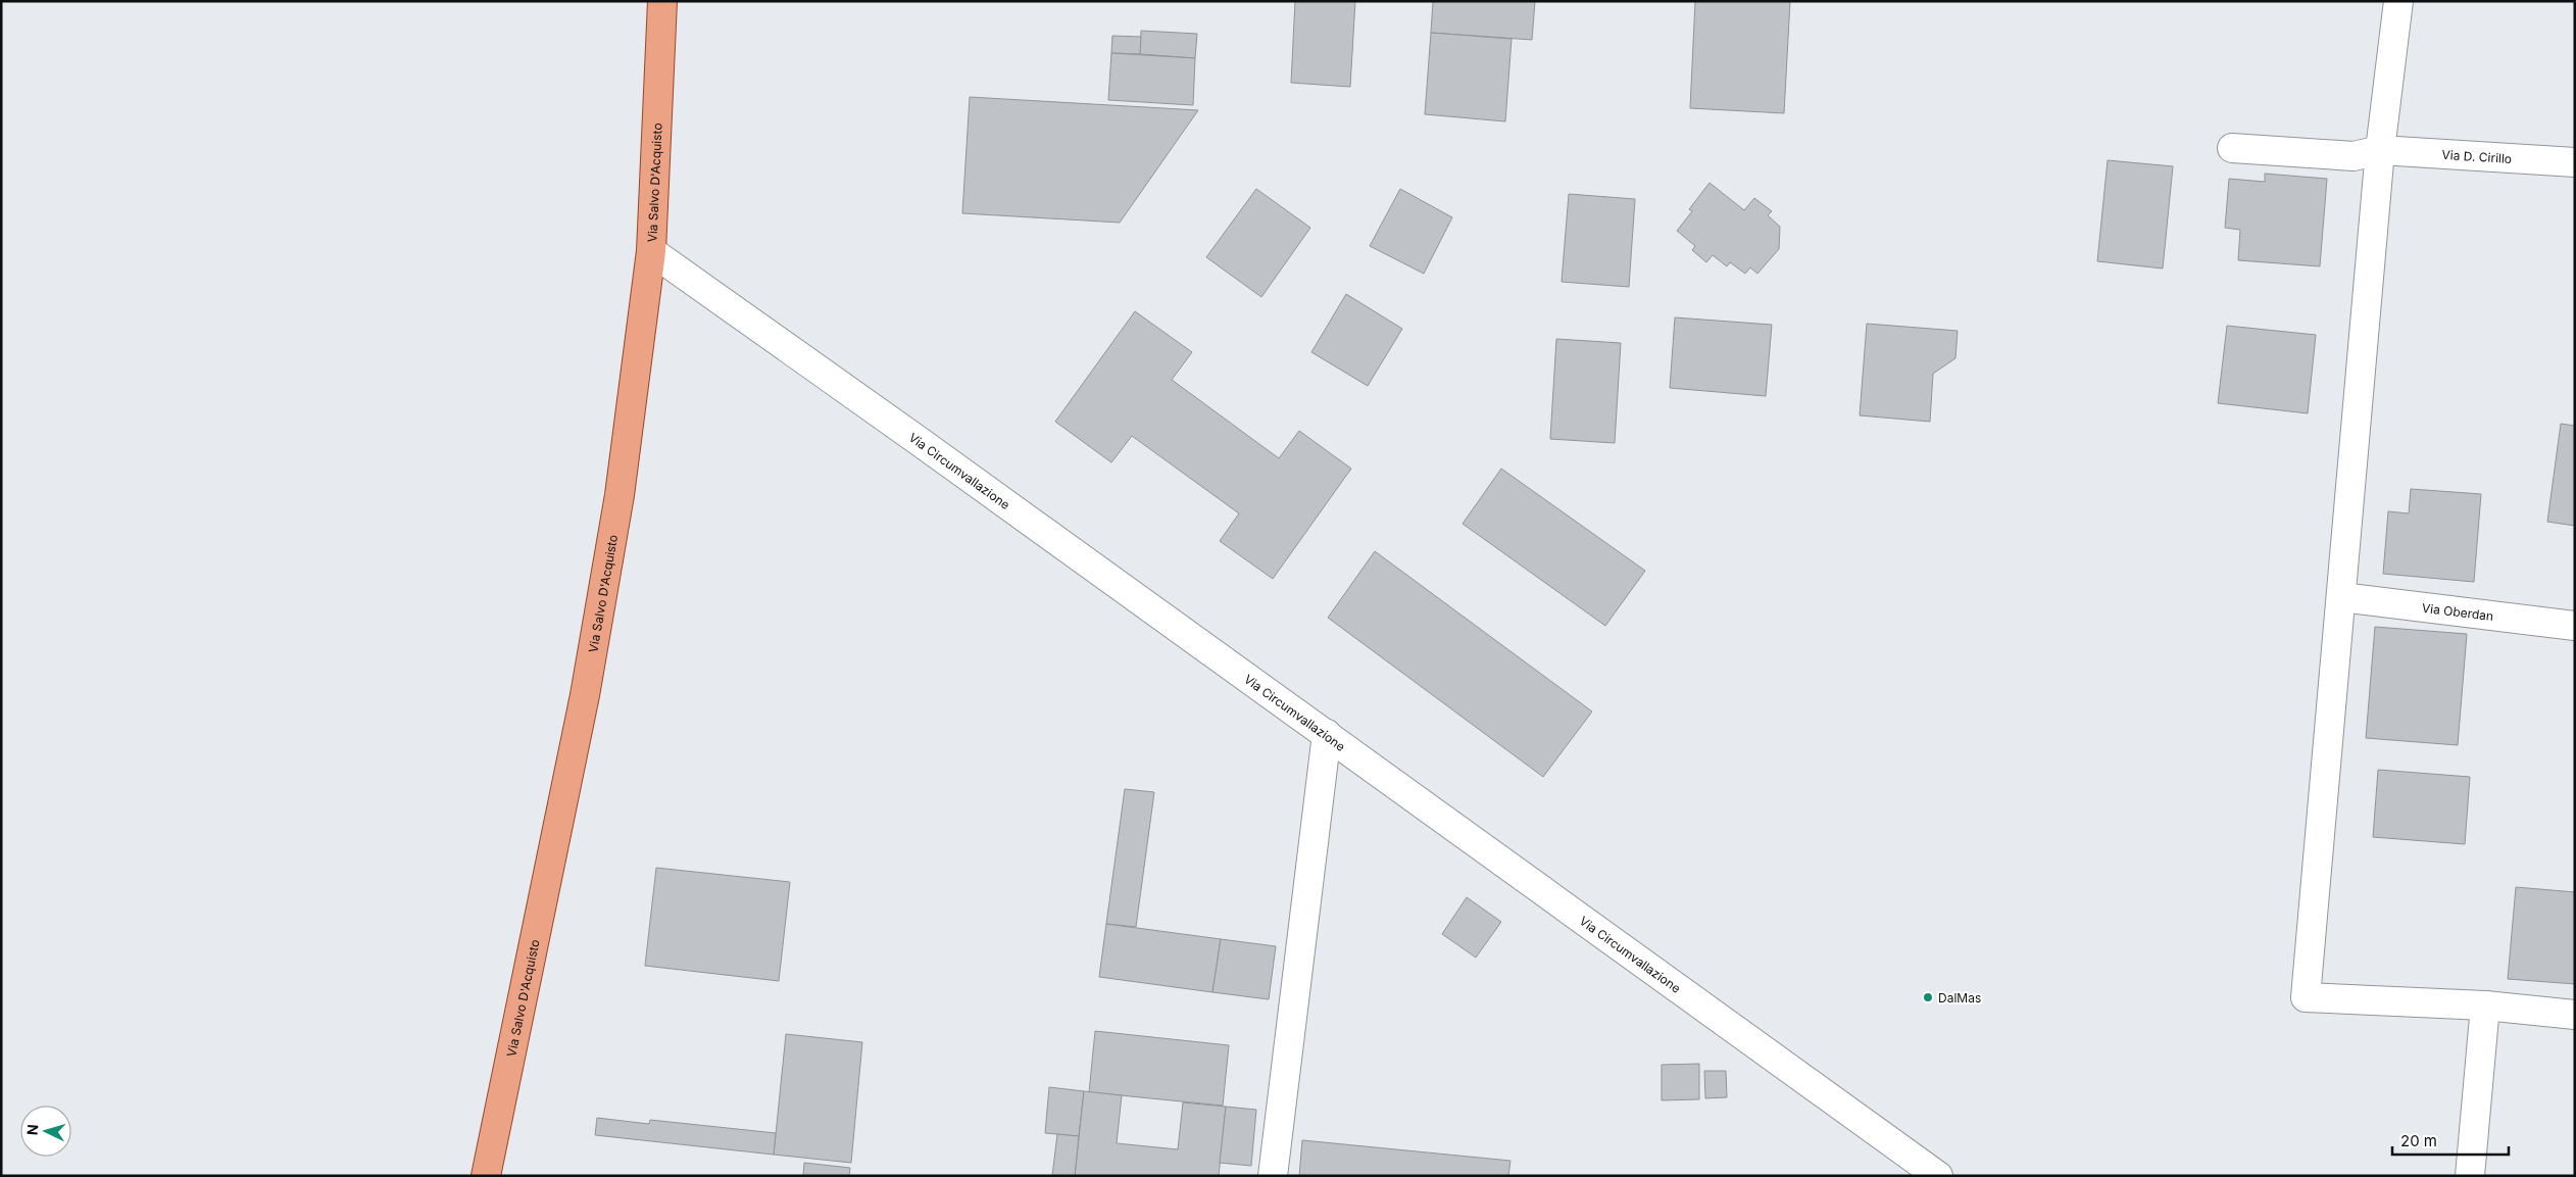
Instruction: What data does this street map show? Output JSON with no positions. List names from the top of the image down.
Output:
{
  "streets": {
    "main road": ["Via Salvo D'Acquisto"],
    "street": ["Via D. Cirillo", "Via Circumvallazione", "Via Oberdan"]
  },
  "crossings": [
    ["Via Salvo D'Acquisto", "Via Circumvallazione"]
  ],
  "places": ["DalMas"],
  "scale_bar": "20 m",
  "north": "left"
}
